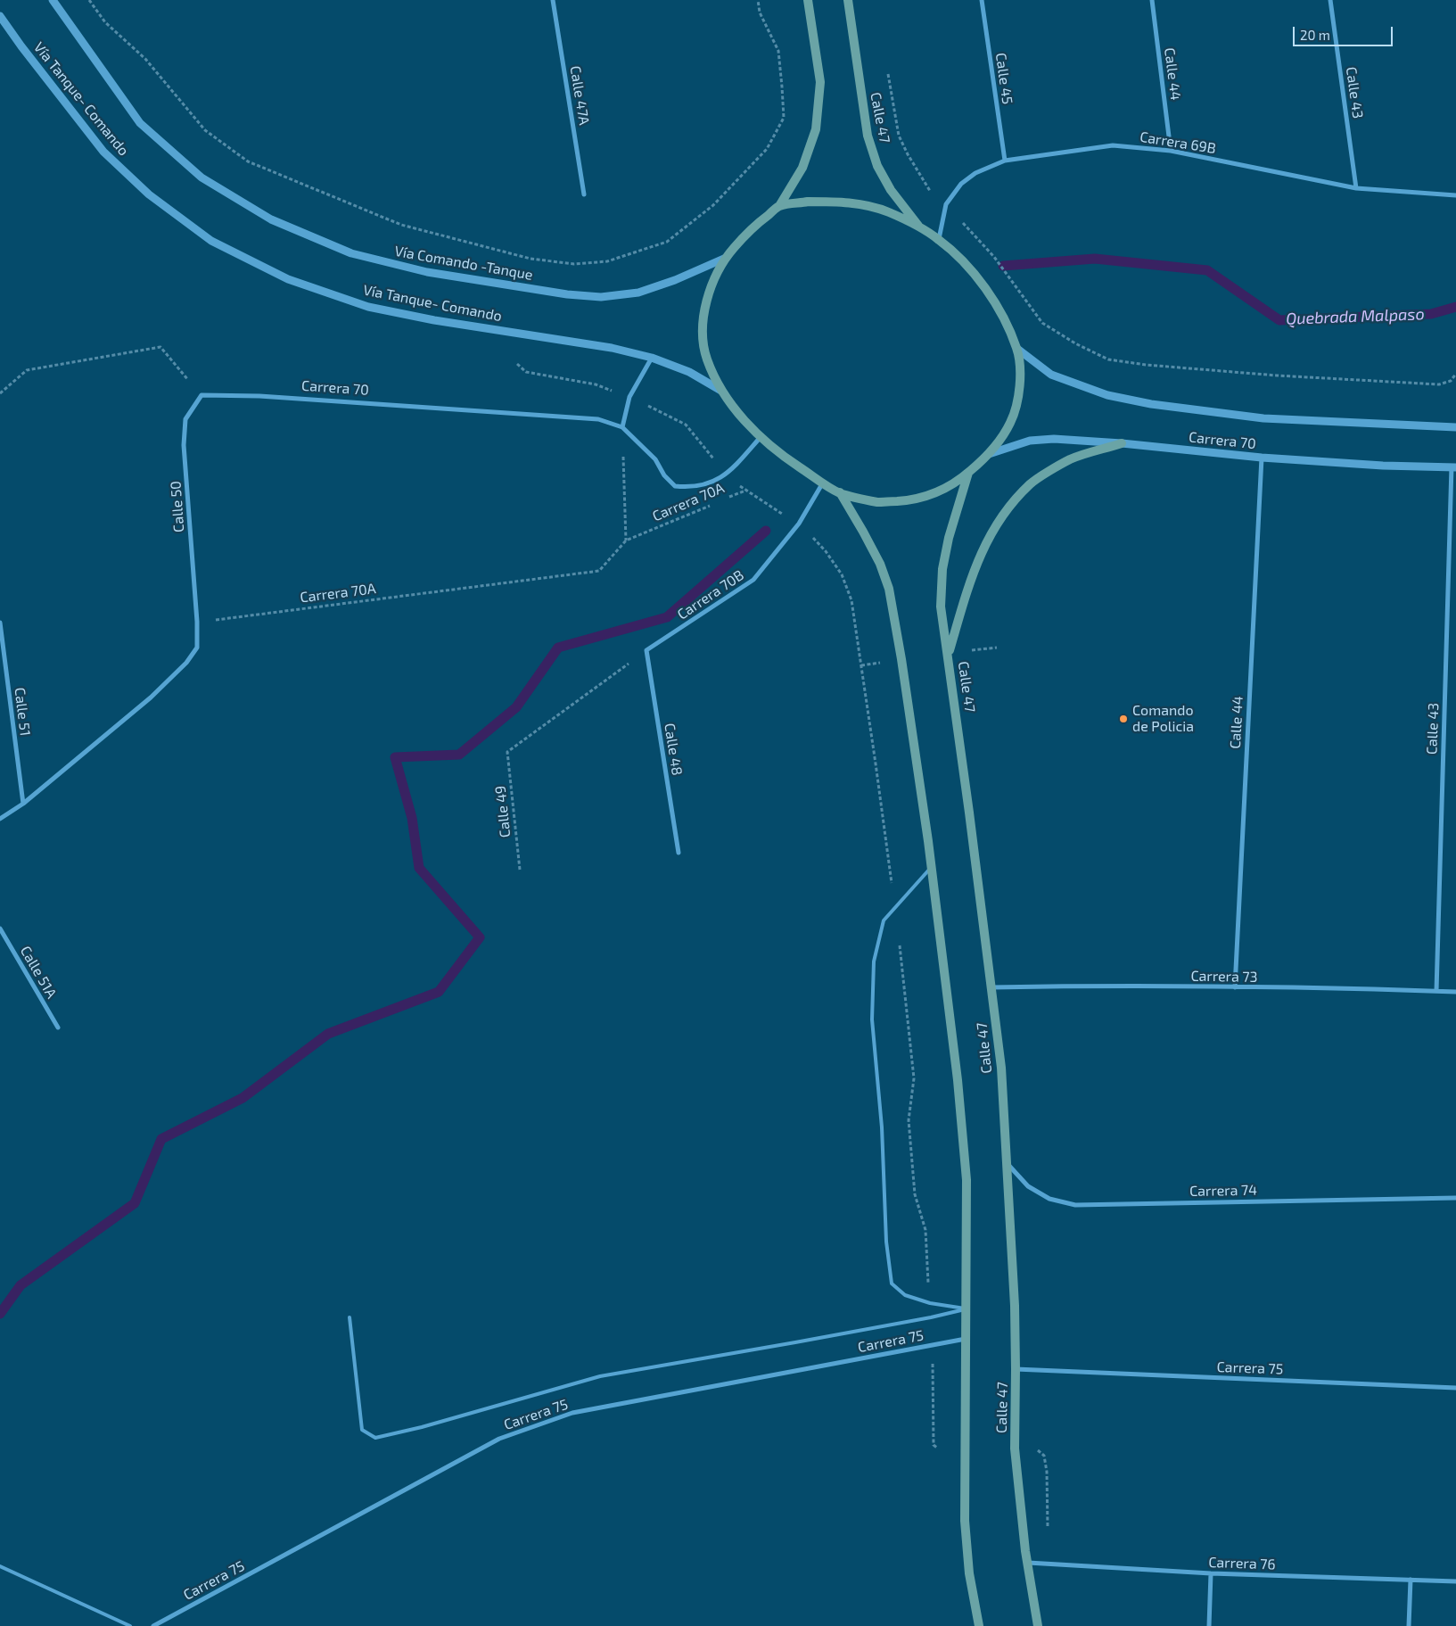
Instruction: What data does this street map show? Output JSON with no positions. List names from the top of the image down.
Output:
{
  "streets": {
    "main road": ["Calle 47"],
    "street": [
      "Calle 44",
      "Calle 45",
      "Calle 43",
      "Calle 47A",
      "Vía Tanque- Comando",
      "Carrera 69B",
      "Vía Comando -Tanque",
      "Carrera 70",
      "Calle 50",
      "Carrera 70B",
      "Calle 51",
      "Calle 48",
      "Calle 51A",
      "Carrera 73",
      "Carrera 74",
      "Carrera 75",
      "Carrera 76"
    ],
    "path": ["Carrera 70A", "Calle 49"]
  },
  "crossings": [
    ["Calle 44", "Carrera 69B"],
    ["Calle 44", "Carrera 70"],
    ["Calle 44", "Carrera 73"],
    ["Calle 45", "Carrera 69B"],
    ["Calle 43", "Carrera 69B"],
    ["Calle 43", "Carrera 70"],
    ["Calle 43", "Carrera 73"],
    ["Calle 47", "Carrera 73"],
    ["Calle 47", "Carrera 74"],
    ["Calle 47", "Carrera 75"],
    ["Calle 47", "Carrera 76"],
    ["Carrera 70", "Calle 50"],
    ["Carrera 70A", "Calle 50"],
    ["Carrera 70B", "Calle 48"],
    ["Carrera 70B", "Calle 49"],
    ["Calle 48", "Calle 49"]
  ],
  "water": ["Quebrada Malpaso"],
  "places": ["Comando de Policia"],
  "scale_bar": "20 m"
}
